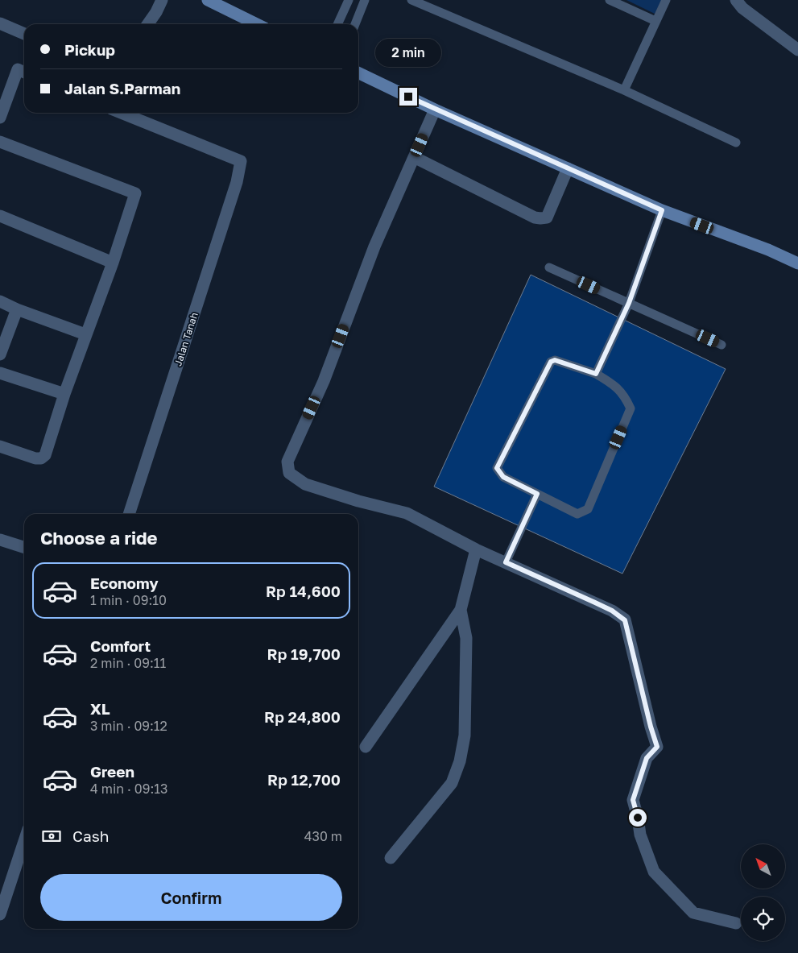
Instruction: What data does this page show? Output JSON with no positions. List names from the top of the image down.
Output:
{
  "streets": {
    "street": ["Jalan Tanah"]
  },
  "north": "top left",
  "page": {
    "banner": ["Pickup", "Jalan S.Parman"],
    "bubble": "2 min",
    "heading": "Choose a ride",
    "list": [
      {
        "name": "Economy",
        "note": "1 min · 09:10",
        "value": "Rp 14,600"
      },
      {
        "name": "Comfort",
        "note": "2 min · 09:11",
        "value": "Rp 19,700"
      },
      {
        "name": "XL",
        "note": "3 min · 09:12",
        "value": "Rp 24,800"
      },
      {
        "name": "Green",
        "note": "4 min · 09:13",
        "value": "Rp 12,700"
      }
    ],
    "pay": ["Cash", "430 m"],
    "buttons": "Confirm"
  }
}
